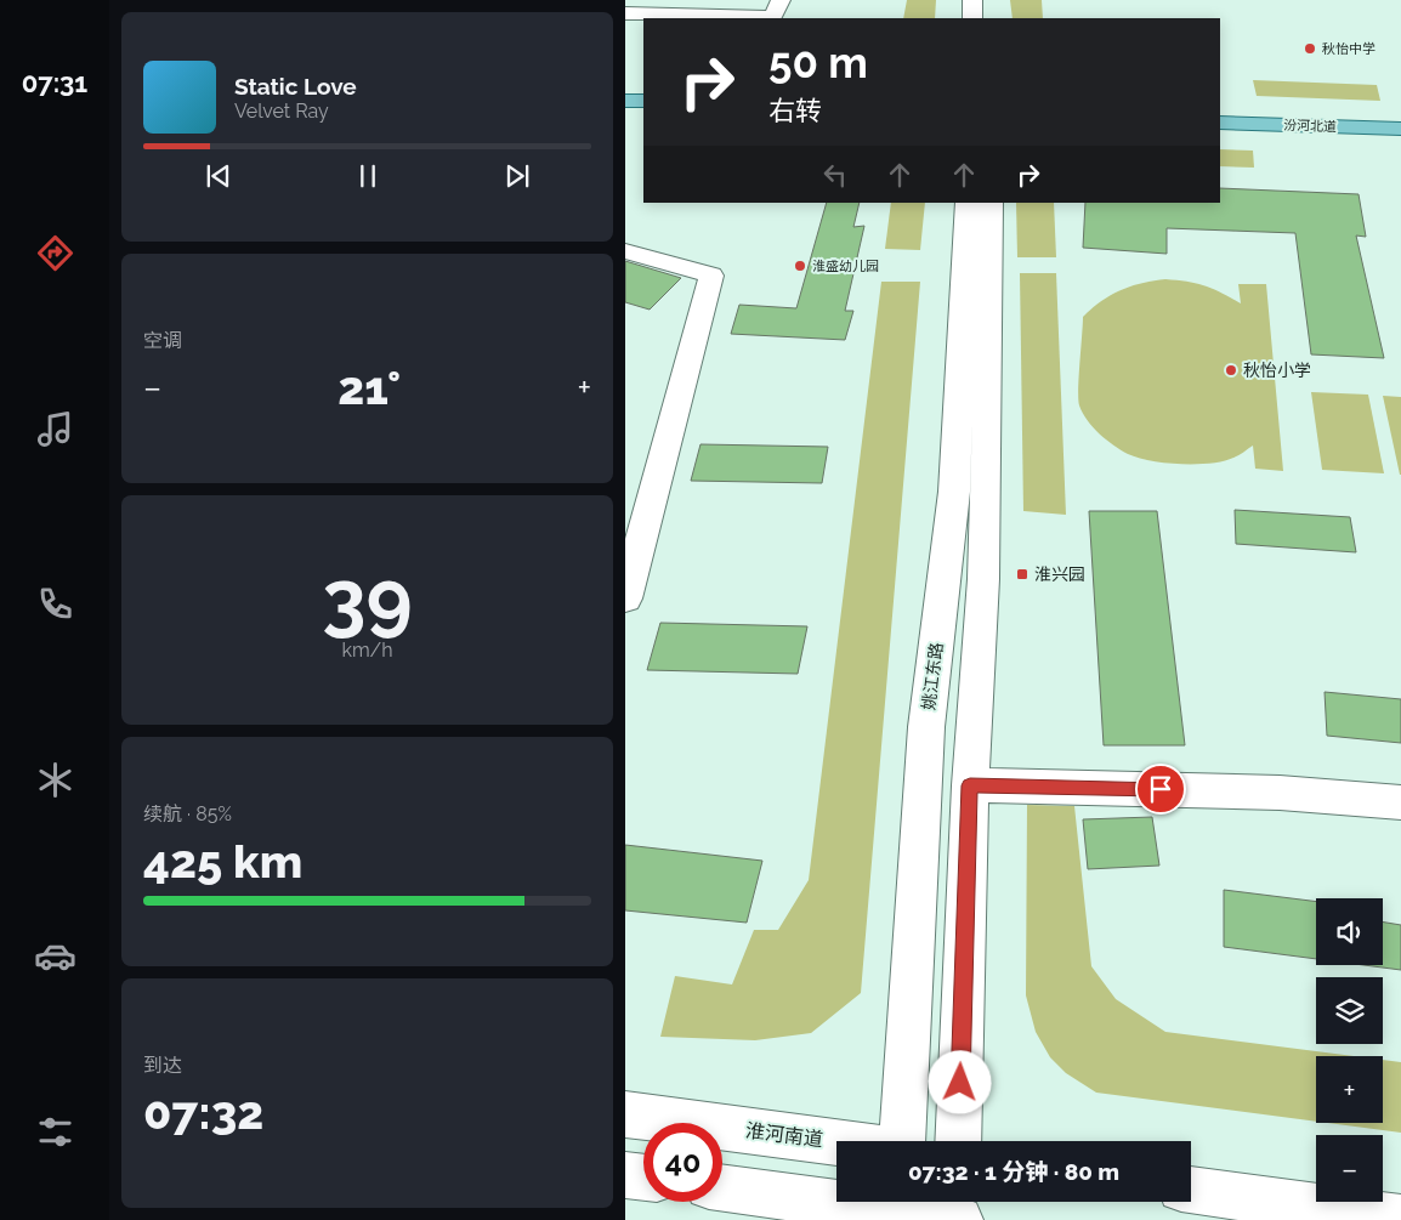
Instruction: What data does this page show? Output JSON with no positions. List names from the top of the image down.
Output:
{
  "streets": {
    "main road": ["汾河北道"],
    "street": ["姚江东路", "淮河南道"]
  },
  "places": {
    "other": ["秋怡中学", "淮盛幼儿园", "秋怡小学"],
    "transit": ["淮兴园"]
  },
  "page": {
    "tabs": "07:31",
    "turn": ["50 m", "右转"],
    "song": ["Static Love", "Velvet Ray"],
    "tile": [
      "空调",
      ["39", "km/h"],
      ["续航 · 85%", "425 km"],
      ["到达", "07:32"]
    ],
    "heat": ["−", "21°", "+"],
    "map_buttons": ["+", "−"],
    "limit": "40",
    "trip": "07:32 · 1 分钟 · 80 m"
  }
}
